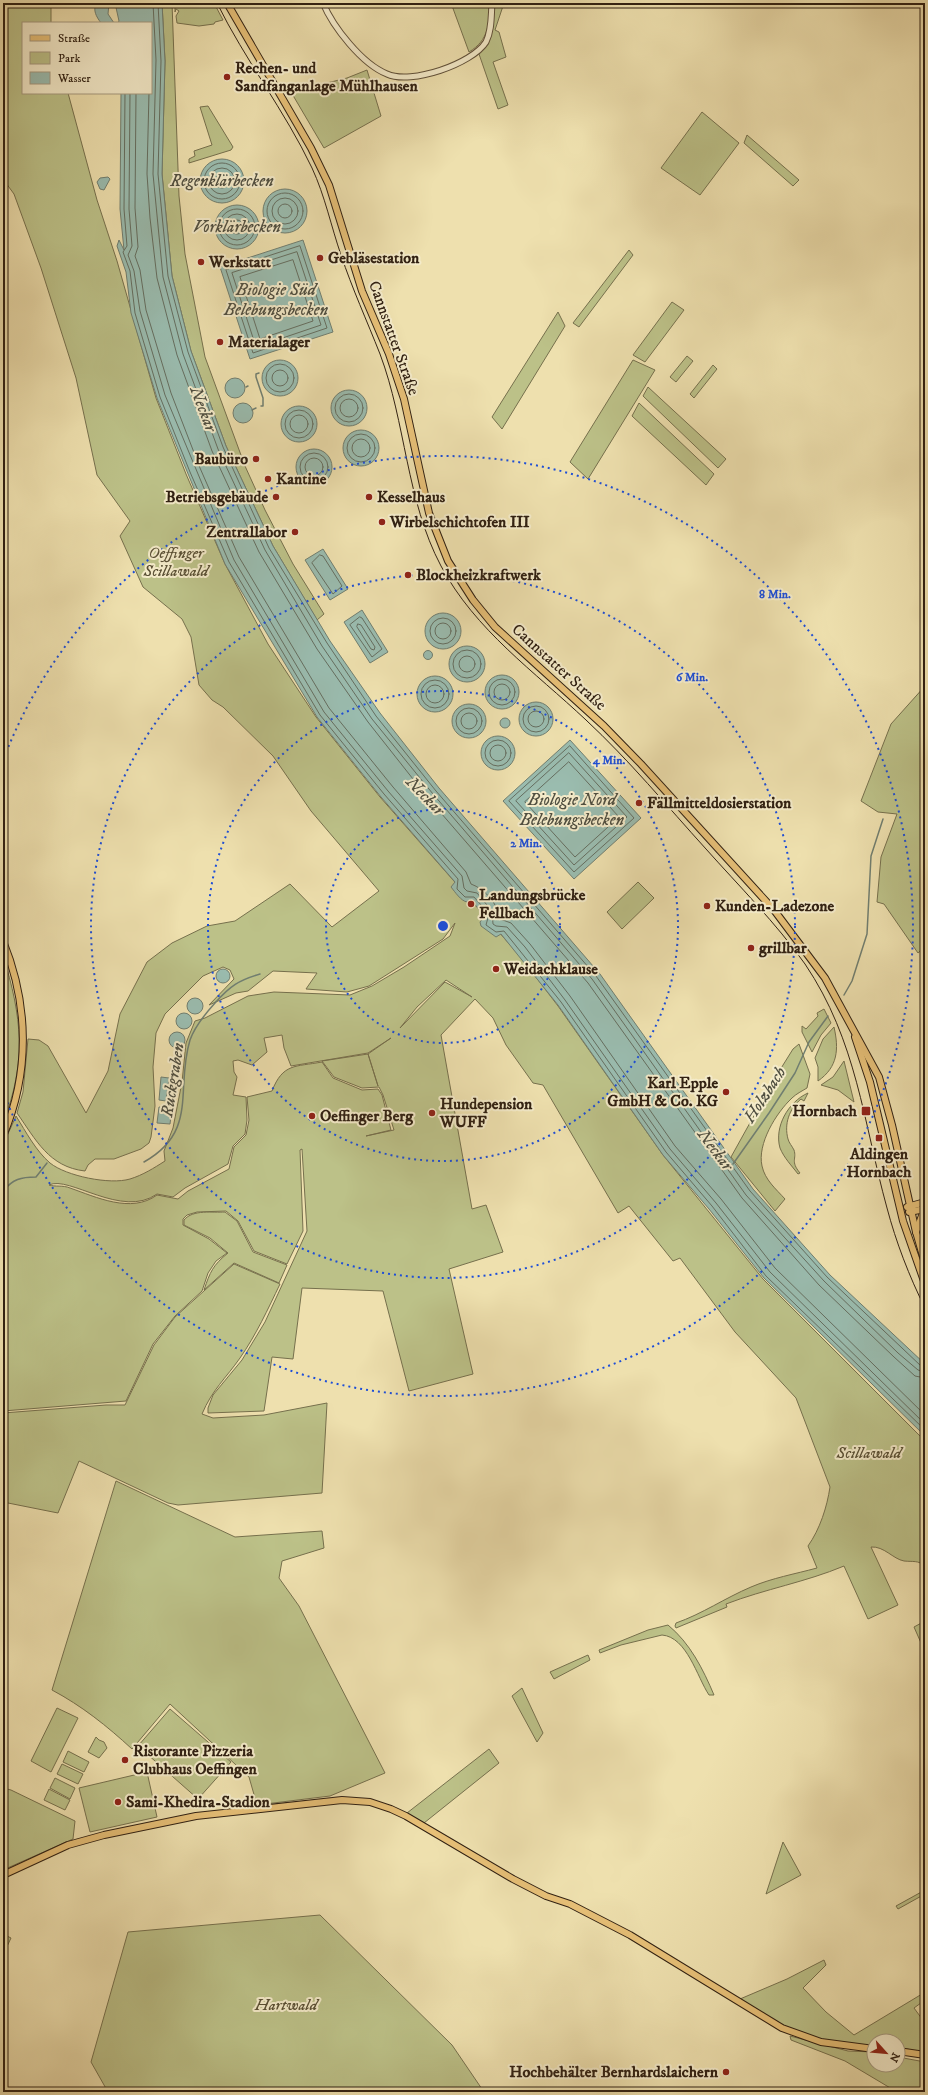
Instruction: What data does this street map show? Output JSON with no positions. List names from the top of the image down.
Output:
{
  "streets": {
    "main road": ["Cannstatter Straße"]
  },
  "water": [
    "Regenklärbecken",
    "Vorklärbecken",
    "Biologie Süd Belebungsbecken",
    "Neckar",
    "Biologie Nord Belebungsbecken",
    "Ruckgraben",
    "Holzbach"
  ],
  "parks": ["Oeffinger Scillawald", "Scillawald", "Hartwald"],
  "places": {
    "other": [
      "Rechen- und Sandfanganlage Mühlhausen",
      "Gebläsestation",
      "Werkstatt",
      "Materialager",
      "Baubüro",
      "Kantine",
      "Betriebsgebäude",
      "Kesselhaus",
      "Wirbelschichtofen III",
      "Zentrallabor",
      "Blockheizkraftwerk",
      "Fällmitteldosierstation",
      "Landungsbrücke Fellbach",
      "Kunden-Ladezone",
      "grillbar",
      "Weidachklause",
      "Karl Epple GmbH & Co. KG",
      "Hundepension WUFF",
      "Oeffinger Berg",
      "Ristorante Pizzeria Clubhaus Oeffingen",
      "Sami-Khedira-Stadion",
      "Hochbehälter Bernhardslaichern"
    ],
    "transit": ["Hornbach", "Aldingen Hornbach"]
  },
  "legend": ["Straße", "Park", "Wasser"],
  "north": "bottom right",
  "rings": [
    "8 Min.",
    "6 Min.",
    "4 Min.",
    "2 Min."
  ]
}
